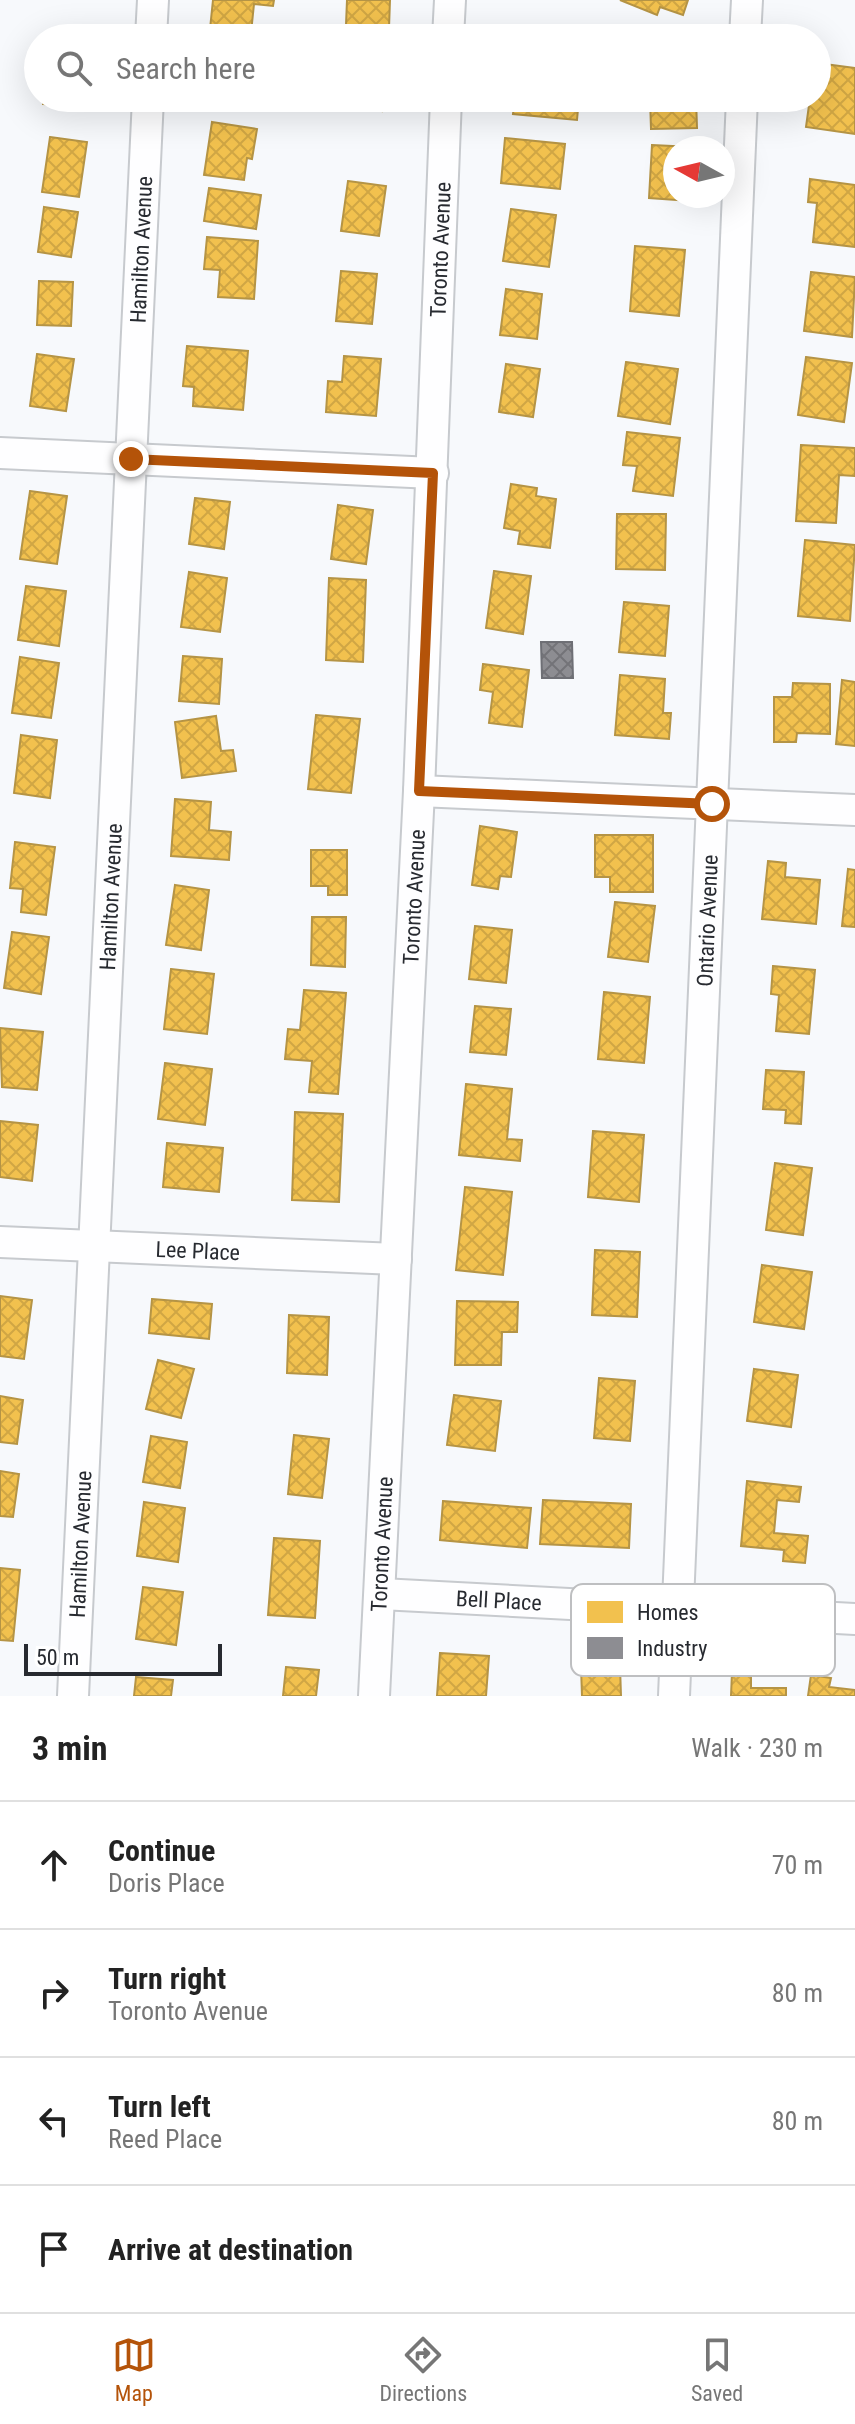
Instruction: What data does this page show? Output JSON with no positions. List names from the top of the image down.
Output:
{
  "streets": {
    "street": [
      "Hamilton Avenue",
      "Toronto Avenue",
      "Ontario Avenue",
      "Lee Place",
      "Bell Place"
    ]
  },
  "crossings": [
    ["Hamilton Avenue", "Lee Place"],
    ["Toronto Avenue", "Lee Place"],
    ["Toronto Avenue", "Bell Place"]
  ],
  "legend": ["Homes", "Industry"],
  "scale_bar": "50 m",
  "north": "left",
  "page": {
    "search": "Search here",
    "scale": "50 m",
    "heading": ["3 min", "Walk · 230 m"],
    "list": [
      ["Continue", "Doris Place", "70 m"],
      ["Turn right", "Toronto Avenue", "80 m"],
      ["Turn left", "Reed Place", "80 m"],
      "Arrive at destination"
    ],
    "nav": ["Map", "Directions", "Saved"]
  }
}
